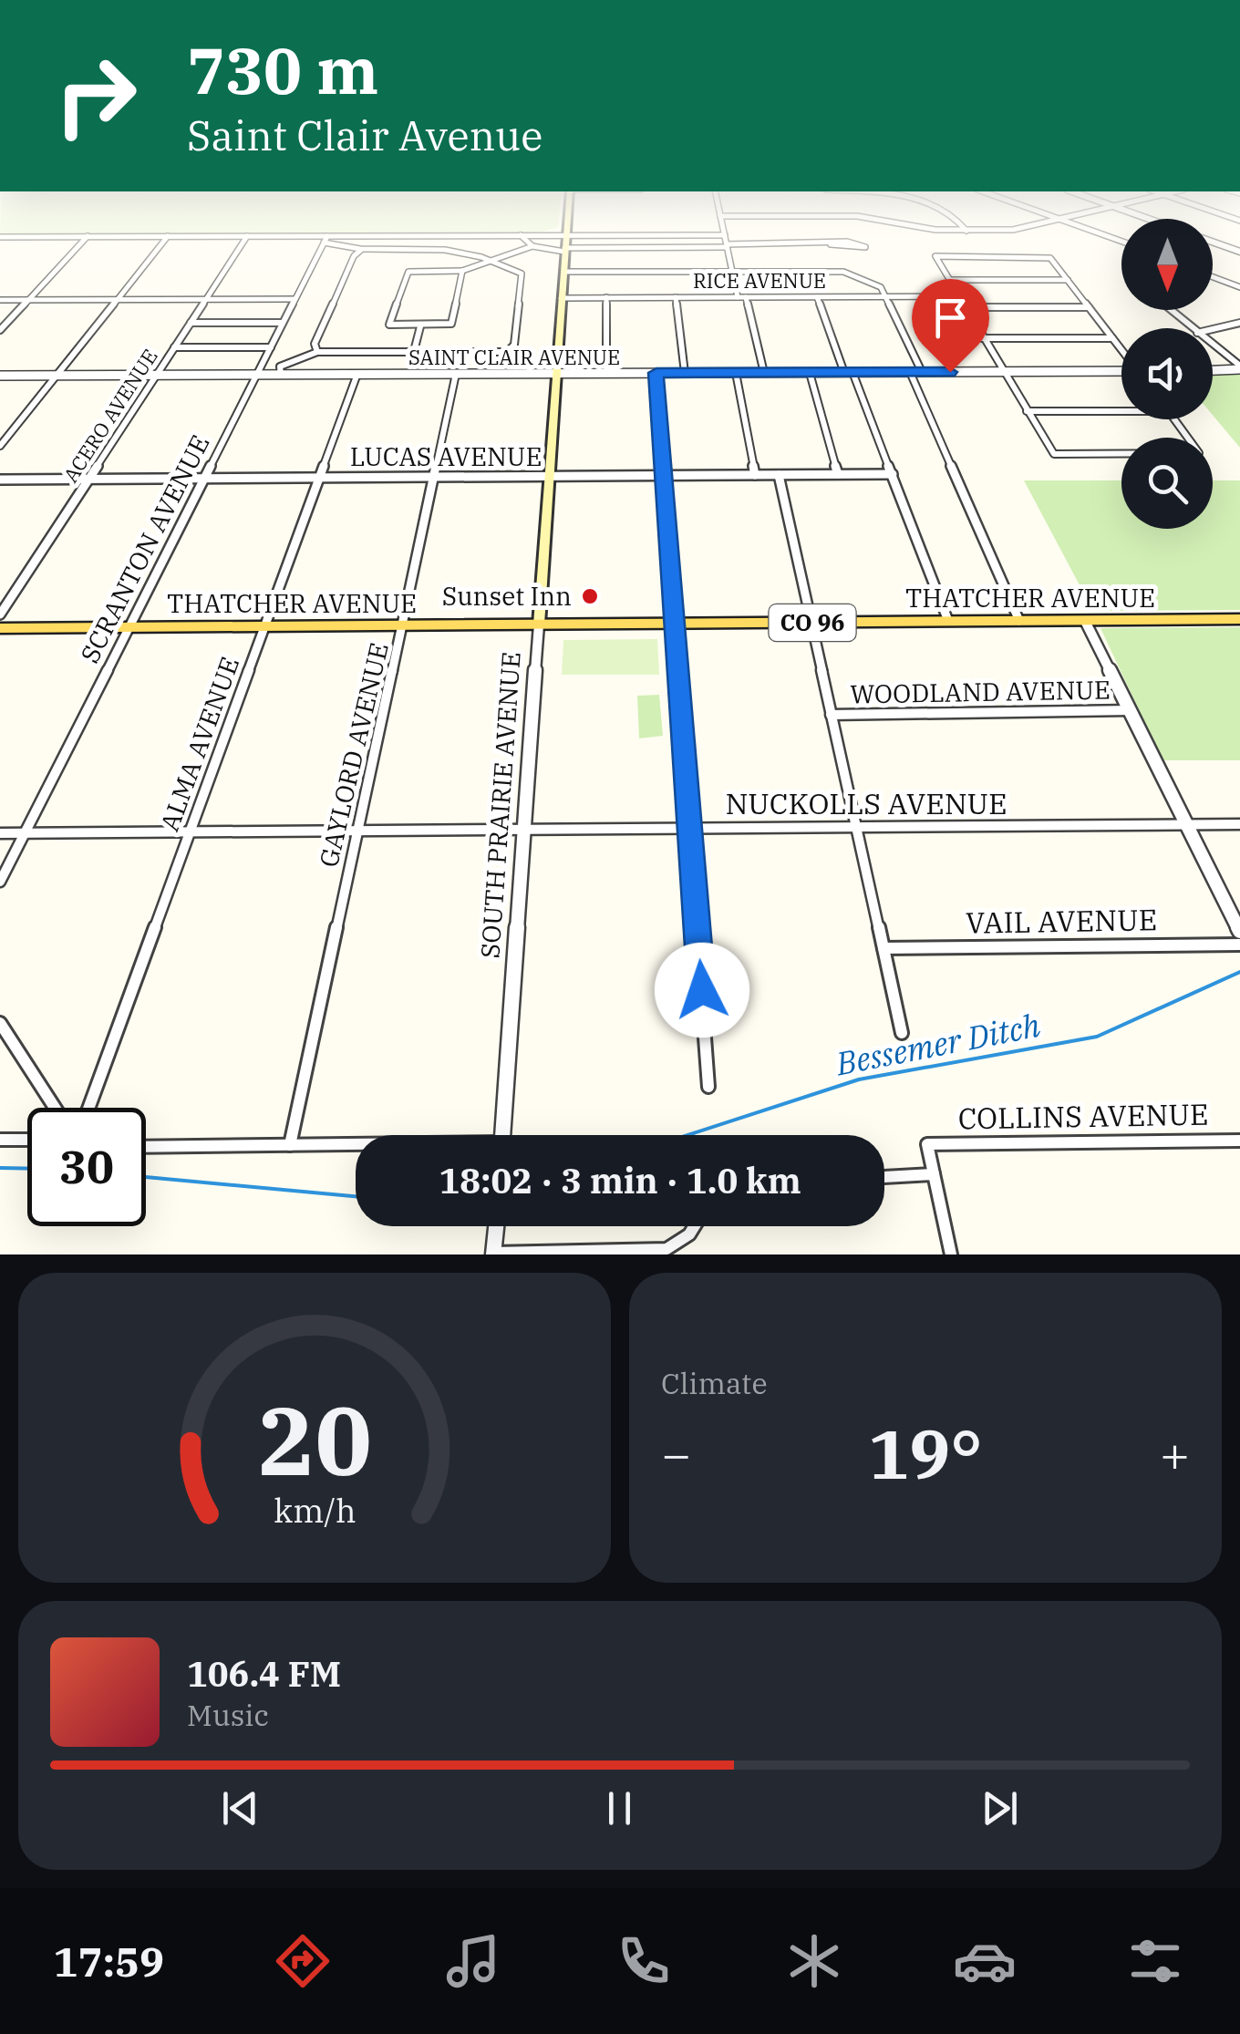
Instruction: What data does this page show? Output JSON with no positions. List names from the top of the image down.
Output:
{
  "streets": {
    "main road": ["THATCHER AVENUE", "CO 96", "SOUTH PRAIRIE AVENUE"],
    "street": [
      "RICE AVENUE",
      "SAINT CLAIR AVENUE",
      "ACERO AVENUE",
      "LUCAS AVENUE",
      "SCRANTON AVENUE",
      "WOODLAND AVENUE",
      "ALMA AVENUE",
      "GAYLORD AVENUE",
      "NUCKOLLS AVENUE",
      "VAIL AVENUE",
      "COLLINS AVENUE"
    ]
  },
  "crossings": [
    ["RICE AVENUE", "SOUTH PRAIRIE AVENUE"],
    ["SAINT CLAIR AVENUE", "ACERO AVENUE"],
    ["SAINT CLAIR AVENUE", "SCRANTON AVENUE"],
    ["SAINT CLAIR AVENUE", "ALMA AVENUE"],
    ["SAINT CLAIR AVENUE", "GAYLORD AVENUE"],
    ["SAINT CLAIR AVENUE", "SOUTH PRAIRIE AVENUE"],
    ["ACERO AVENUE", "LUCAS AVENUE"],
    ["LUCAS AVENUE", "SCRANTON AVENUE"],
    ["LUCAS AVENUE", "ALMA AVENUE"],
    ["LUCAS AVENUE", "GAYLORD AVENUE"],
    ["LUCAS AVENUE", "SOUTH PRAIRIE AVENUE"],
    ["SCRANTON AVENUE", "THATCHER AVENUE"],
    ["SCRANTON AVENUE", "NUCKOLLS AVENUE"],
    ["THATCHER AVENUE", "ALMA AVENUE"],
    ["THATCHER AVENUE", "GAYLORD AVENUE"],
    ["THATCHER AVENUE", "SOUTH PRAIRIE AVENUE"],
    ["ALMA AVENUE", "NUCKOLLS AVENUE"],
    ["GAYLORD AVENUE", "NUCKOLLS AVENUE"],
    ["NUCKOLLS AVENUE", "SOUTH PRAIRIE AVENUE"]
  ],
  "water": ["Bessemer Ditch"],
  "places": ["Sunset Inn"],
  "north": "bottom",
  "page": {
    "turn": ["730 m", "Saint Clair Avenue"],
    "limit": "30",
    "trip": "18:02 · 3 min · 1.0 km",
    "tile": "Climate",
    "heat": ["−", "19°", "+"],
    "song": ["106.4 FM", "Music"],
    "tabs": "17:59",
    "gauge": ["20", "km/h"]
  }
}
